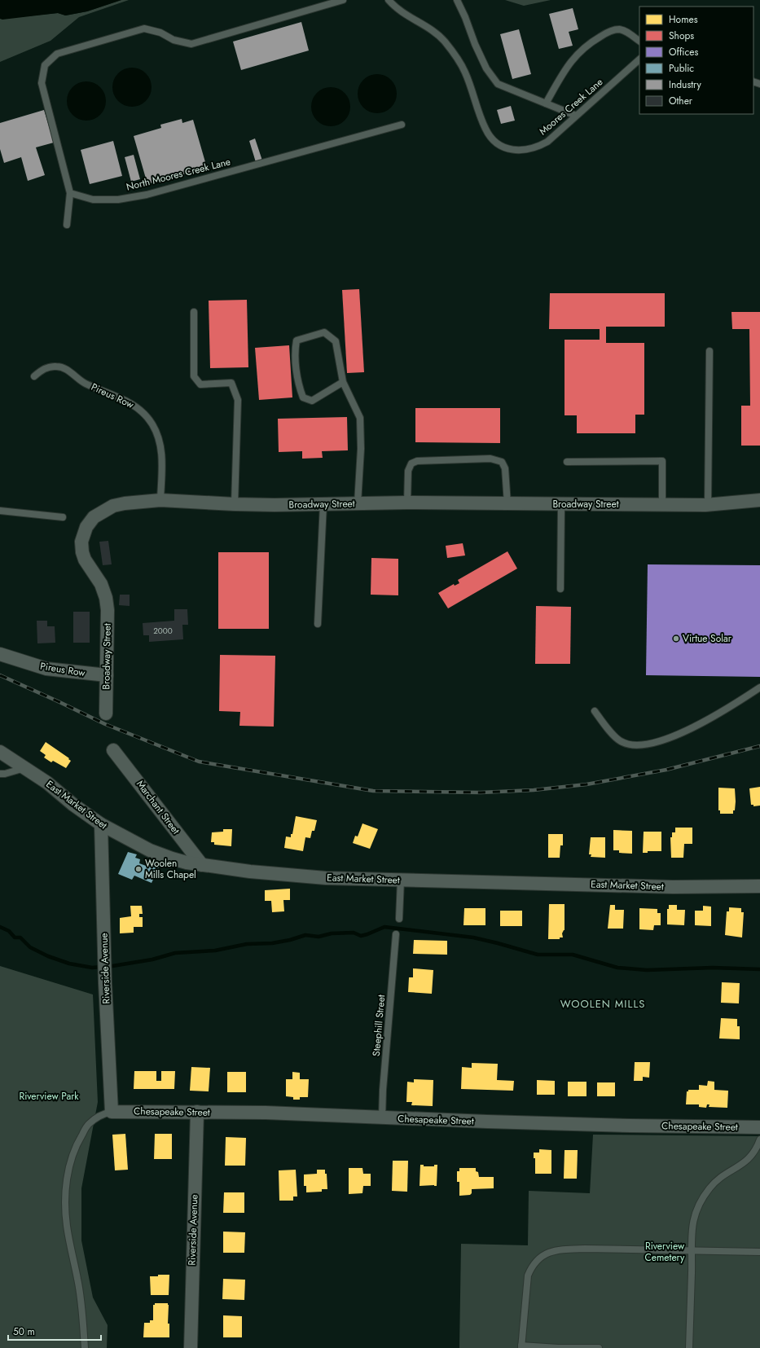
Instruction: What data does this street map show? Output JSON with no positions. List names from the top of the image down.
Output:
{
  "streets": {
    "street": [
      "Pireus Row",
      "Broadway Street",
      "East Market Street",
      "Marchant Street",
      "Riverside Avenue",
      "Chesapeake Street"
    ],
    "lane": ["Moores Creek Lane", "North Moores Creek Lane", "Steephill Street"]
  },
  "crossings": [
    ["Pireus Row", "Broadway Street"],
    ["East Market Street", "Marchant Street"],
    ["East Market Street", "Riverside Avenue"],
    ["Riverside Avenue", "Chesapeake Street"],
    ["Steephill Street", "Chesapeake Street"]
  ],
  "districts": ["WOOLEN MILLS"],
  "parks": ["Riverview Park", "Riverview Cemetery"],
  "places": ["Virtue Solar", "Woolen Mills Chapel"],
  "house_numbers": ["2000"],
  "legend": [
    "Homes",
    "Shops",
    "Offices",
    "Public",
    "Industry",
    "Other"
  ],
  "scale_bar": "50 m"
}
